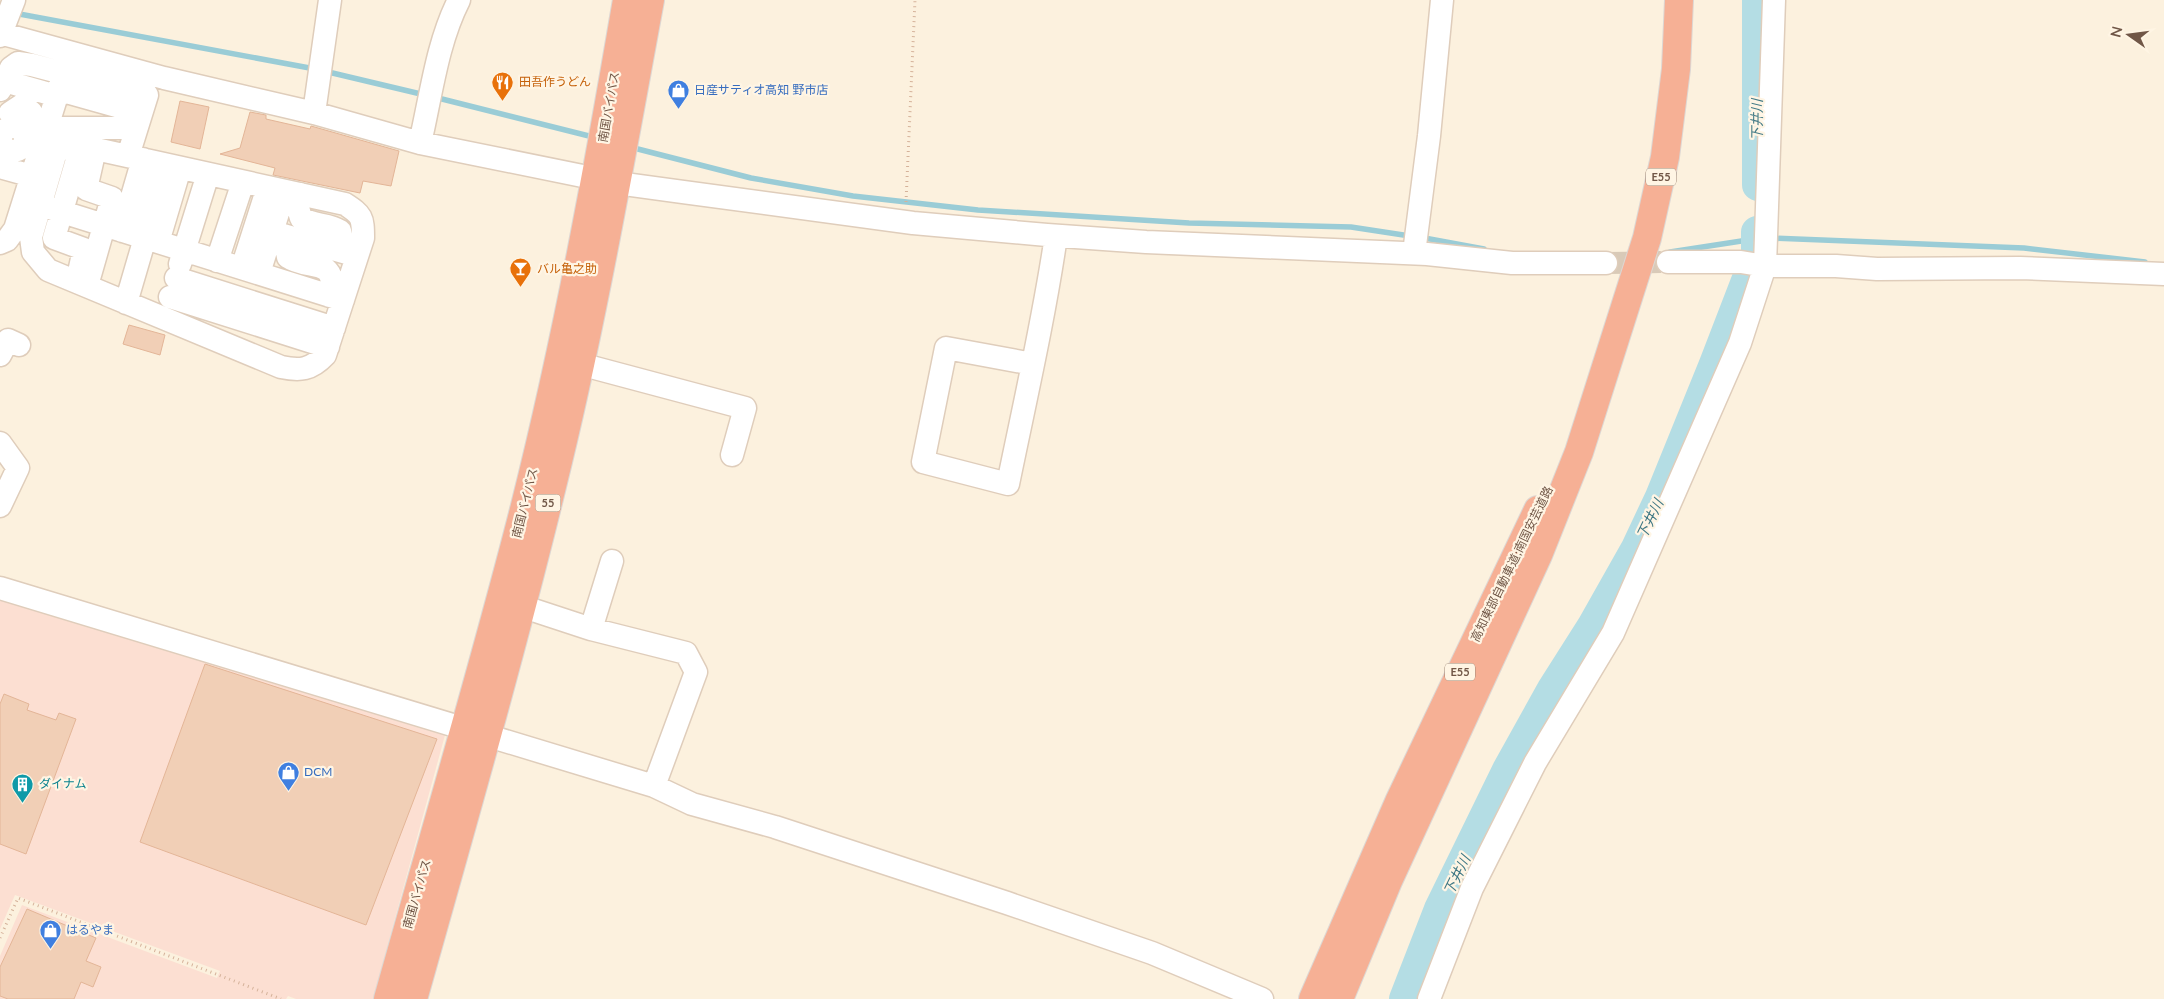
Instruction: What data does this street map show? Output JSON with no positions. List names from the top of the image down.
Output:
{
  "streets": {
    "highway": [
      "南国バイパス",
      "E55",
      "55",
      "高知東部自動車道;南国安芸道路"
    ]
  },
  "water": ["下井川"],
  "places": {
    "restaurant": ["田吾作うどん"],
    "shop": ["日産サティオ高知 野市店", "DCM", "はるやま"],
    "bar": ["バル亀之助"],
    "building": ["ダイナム"]
  },
  "north": "left"
}
